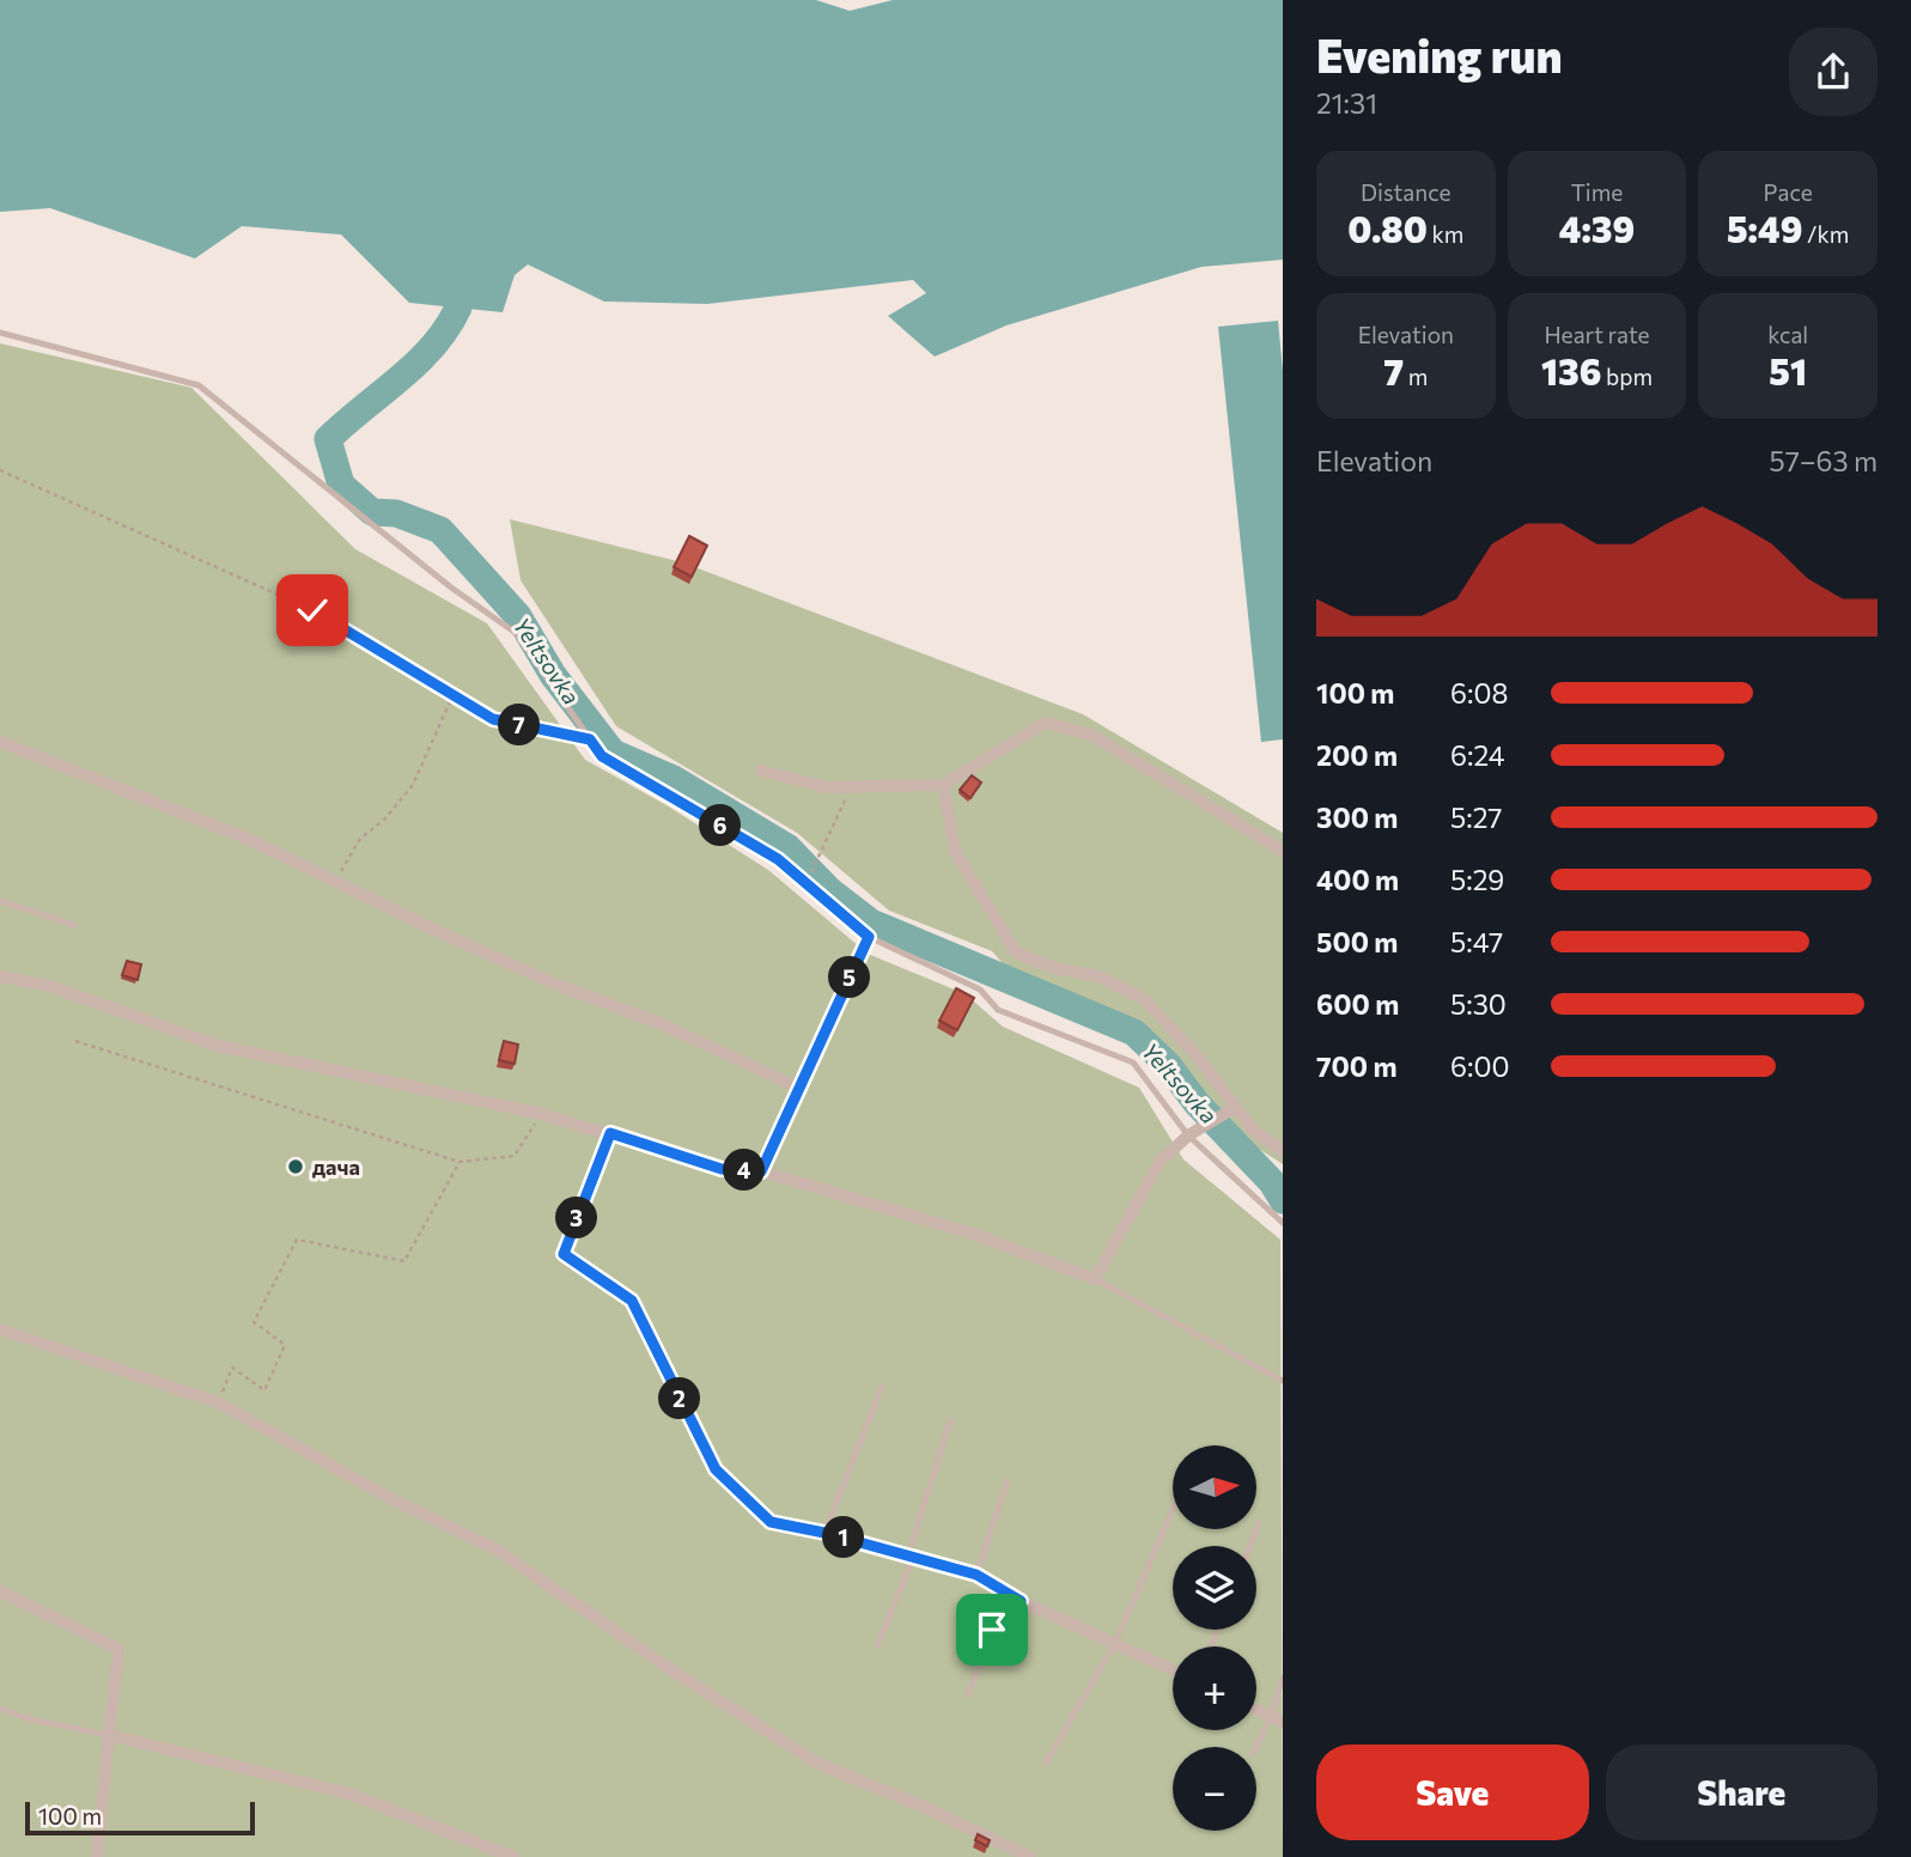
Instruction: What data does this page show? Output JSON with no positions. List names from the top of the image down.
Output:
{
  "water": ["Yeltsovka"],
  "places": ["дача"],
  "scale_bar": "100 m",
  "north": "right",
  "page": {
    "heading": ["Evening run", "21:31"],
    "stats": [
      ["Distance", "0.80 km"],
      ["Time", "4:39"],
      ["Pace", "5:49 /km"],
      ["Elevation", "7 m"],
      ["Heart rate", "136 bpm"],
      ["kcal", "51"]
    ],
    "chart": ["Elevation", "57–63 m"],
    "list": [
      {
        "name": "100 m",
        "note": "6:08"
      },
      {
        "name": "200 m",
        "note": "6:24"
      },
      {
        "name": "300 m",
        "note": "5:27"
      },
      {
        "name": "400 m",
        "note": "5:29"
      },
      {
        "name": "500 m",
        "note": "5:47"
      },
      {
        "name": "600 m",
        "note": "5:30"
      },
      {
        "name": "700 m",
        "note": "6:00"
      }
    ],
    "pins": [
      "7",
      "6",
      "5",
      "4",
      "3",
      "2",
      "1"
    ],
    "map_buttons": ["+", "−"],
    "buttons": ["Save", "Share"],
    "scale": "100 m"
  }
}
